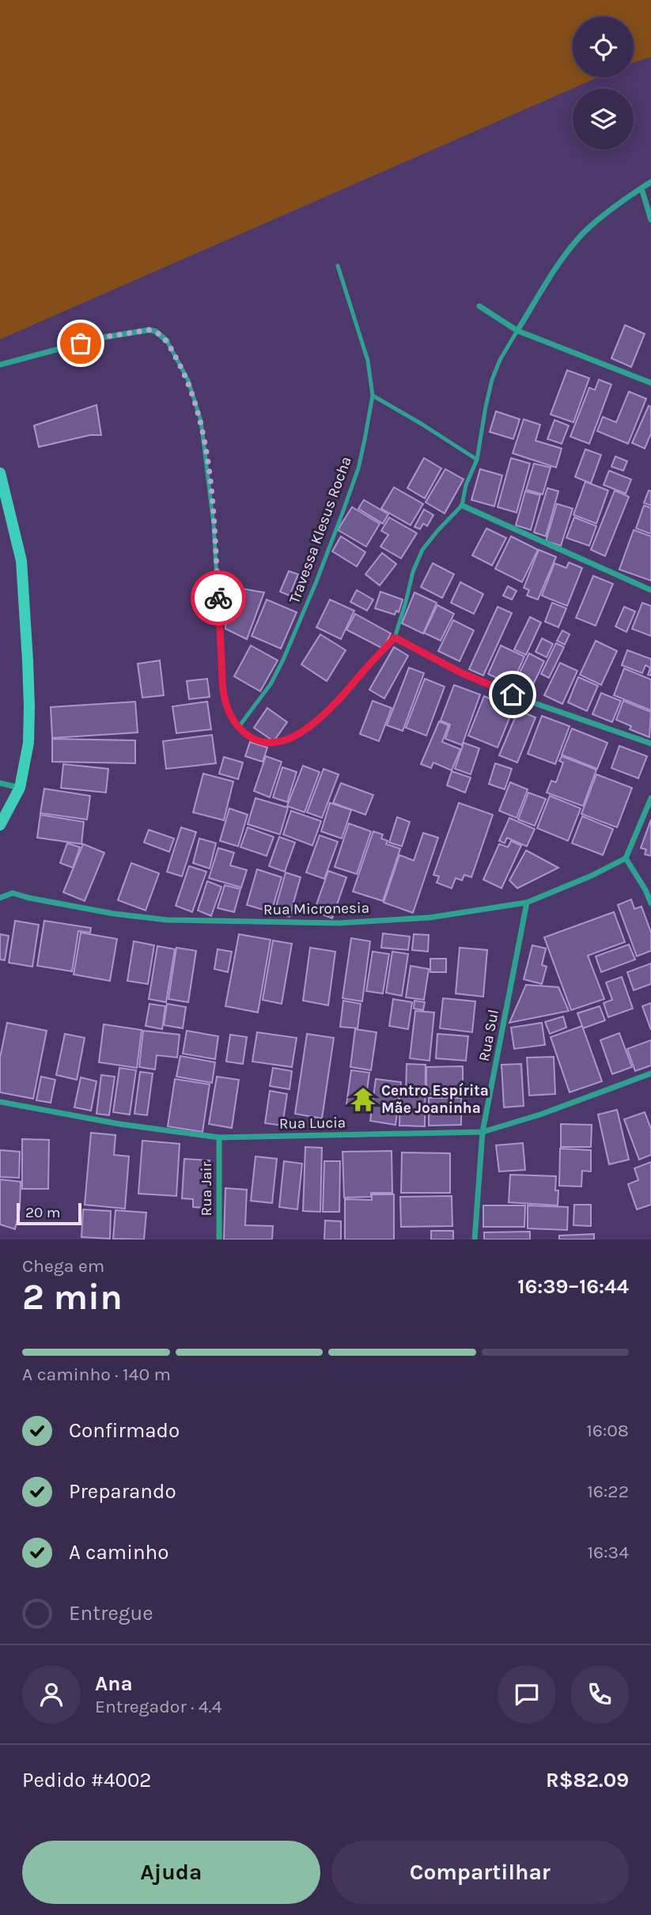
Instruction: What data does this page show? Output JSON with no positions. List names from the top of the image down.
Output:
{
  "streets": {
    "street": [
      "Rua Micronesia",
      "Rua Sul",
      "Rua Lucia",
      "Rua Jair"
    ],
    "lane": ["Travessa Klesus Rocha"]
  },
  "crossings": [
    ["Rua Micronesia", "Rua Sul"],
    ["Rua Sul", "Rua Lucia"],
    ["Rua Lucia", "Rua Jair"]
  ],
  "places": {
    "temple": ["Centro Espírita Mãe Joaninha"]
  },
  "scale_bar": "20 m",
  "page": {
    "scale": "20 m",
    "heading": ["2 min", "Chega em", "16:39–16:44"],
    "panel": [
      "Ana",
      "Entregador · 4.4",
      "Pedido #4002",
      "R$82.09"
    ],
    "bar": "A caminho · 140 m",
    "list": [
      ["Confirmado", "16:08"],
      ["Preparando", "16:22"],
      ["A caminho", "16:34"],
      "Entregue"
    ],
    "buttons": ["Ajuda", "Compartilhar"]
  }
}
